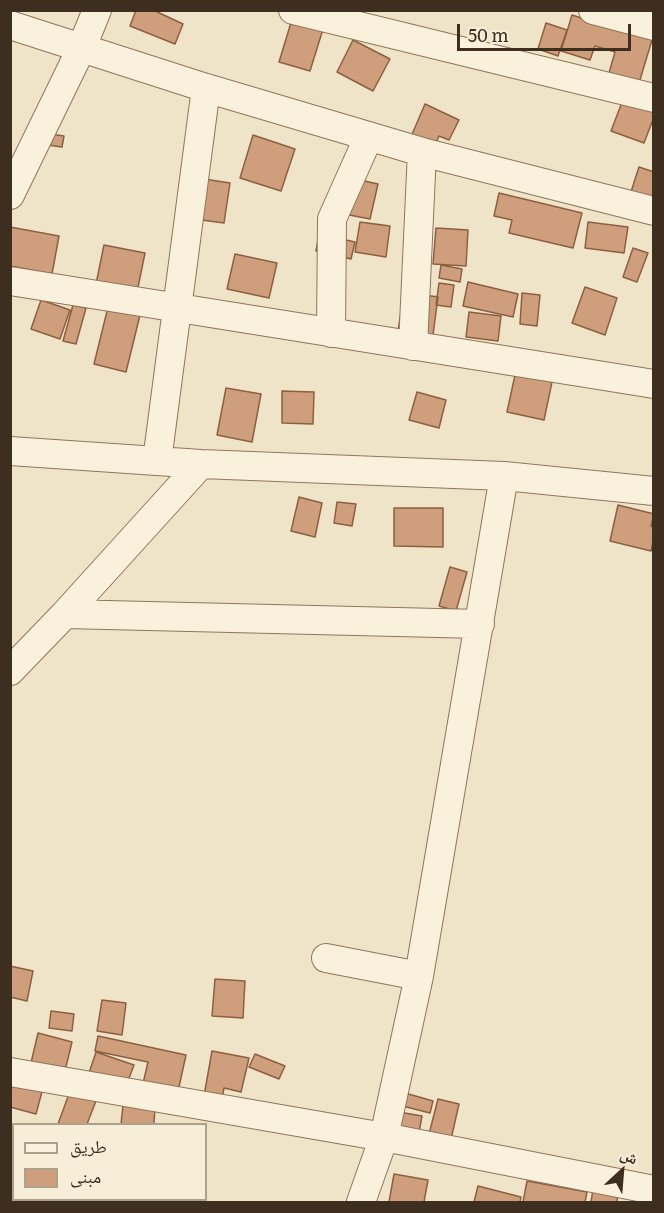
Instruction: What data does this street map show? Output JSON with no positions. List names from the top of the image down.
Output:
{
  "legend": ["طريق", "مبنى"],
  "scale_bar": "50 m",
  "north": "top right"
}
